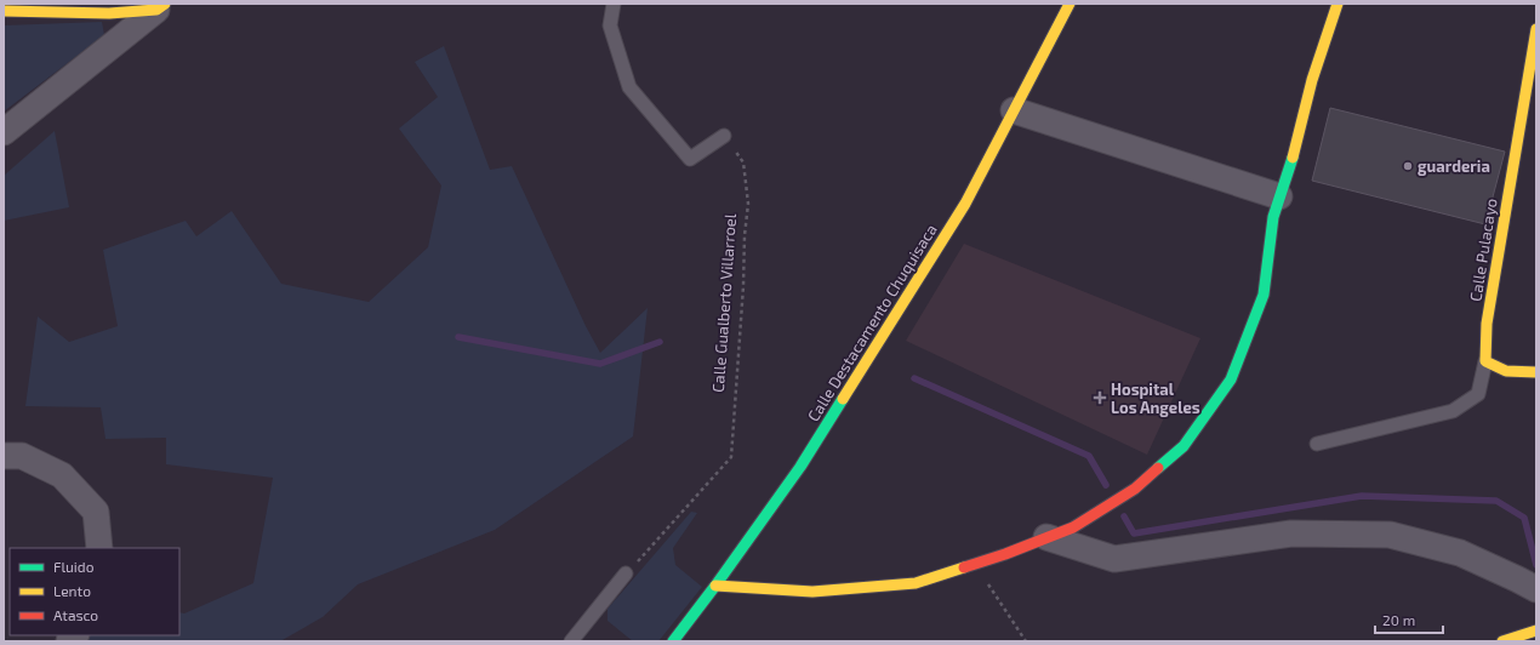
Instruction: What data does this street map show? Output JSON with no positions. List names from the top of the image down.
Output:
{
  "streets": {
    "main road": ["Calle Pulacayo", "Calle Destacamento Chuquisaca"],
    "path": ["Calle Gualberto Villarroel"]
  },
  "places": {
    "other": ["guarderia"],
    "health": ["Hospital Los Angeles"]
  },
  "legend": ["Fluido", "Lento", "Atasco"],
  "scale_bar": "20 m"
}
